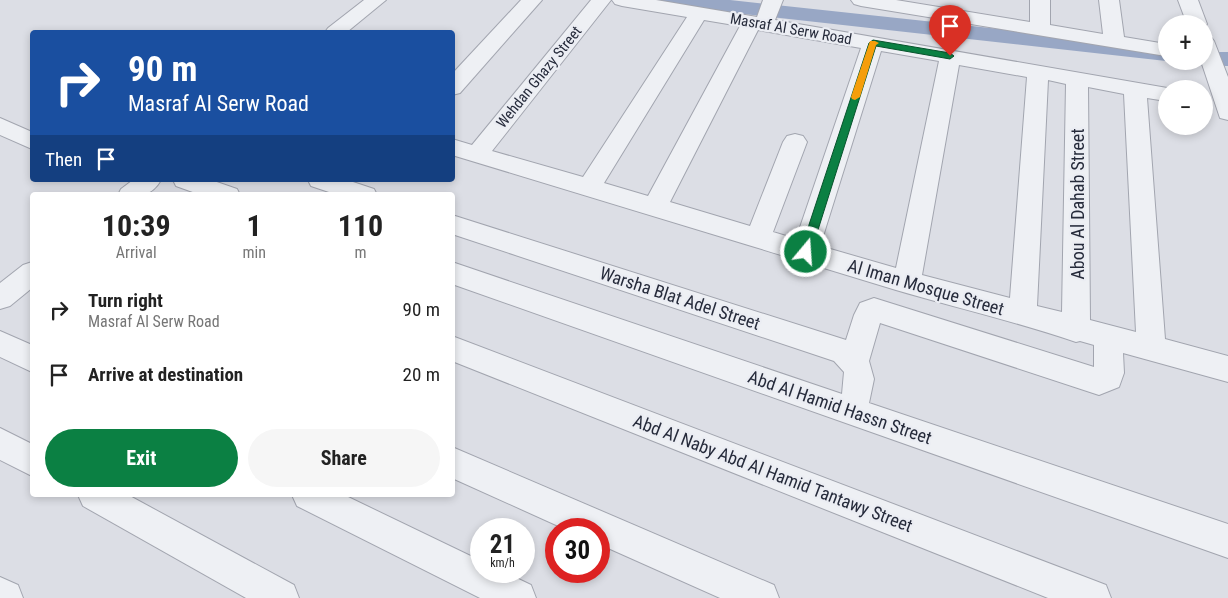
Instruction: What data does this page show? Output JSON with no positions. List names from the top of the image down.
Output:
{
  "streets": {
    "street": [
      "Masraf Al Serw Road",
      "Wehdan Ghazy Street",
      "Abou Al Dahab Street",
      "Al Iman Mosque Street",
      "Warsha Blat Adel Street",
      "Abd Al Hamid Hassn Street",
      "Abd Al Naby Abd Al Hamid Tantawy Street"
    ]
  },
  "crossings": [
    ["Masraf Al Serw Road", "Abou Al Dahab Street"],
    ["Wehdan Ghazy Street", "Al Iman Mosque Street"],
    ["Abou Al Dahab Street", "Al Iman Mosque Street"]
  ],
  "page": {
    "map_buttons": ["+", "−"],
    "turn": ["90 m", "Masraf Al Serw Road"],
    "then": "Then",
    "eta": [
      "10:39",
      "Arrival",
      "1",
      "min",
      "110",
      "m"
    ],
    "list": [
      {
        "name": "Turn right",
        "note": "Masraf Al Serw Road",
        "value": "90 m"
      },
      {
        "name": "Arrive at destination",
        "value": "20 m"
      }
    ],
    "buttons": ["Exit", "Share"],
    "speed": "21 km/h",
    "limit": "30"
  }
}
